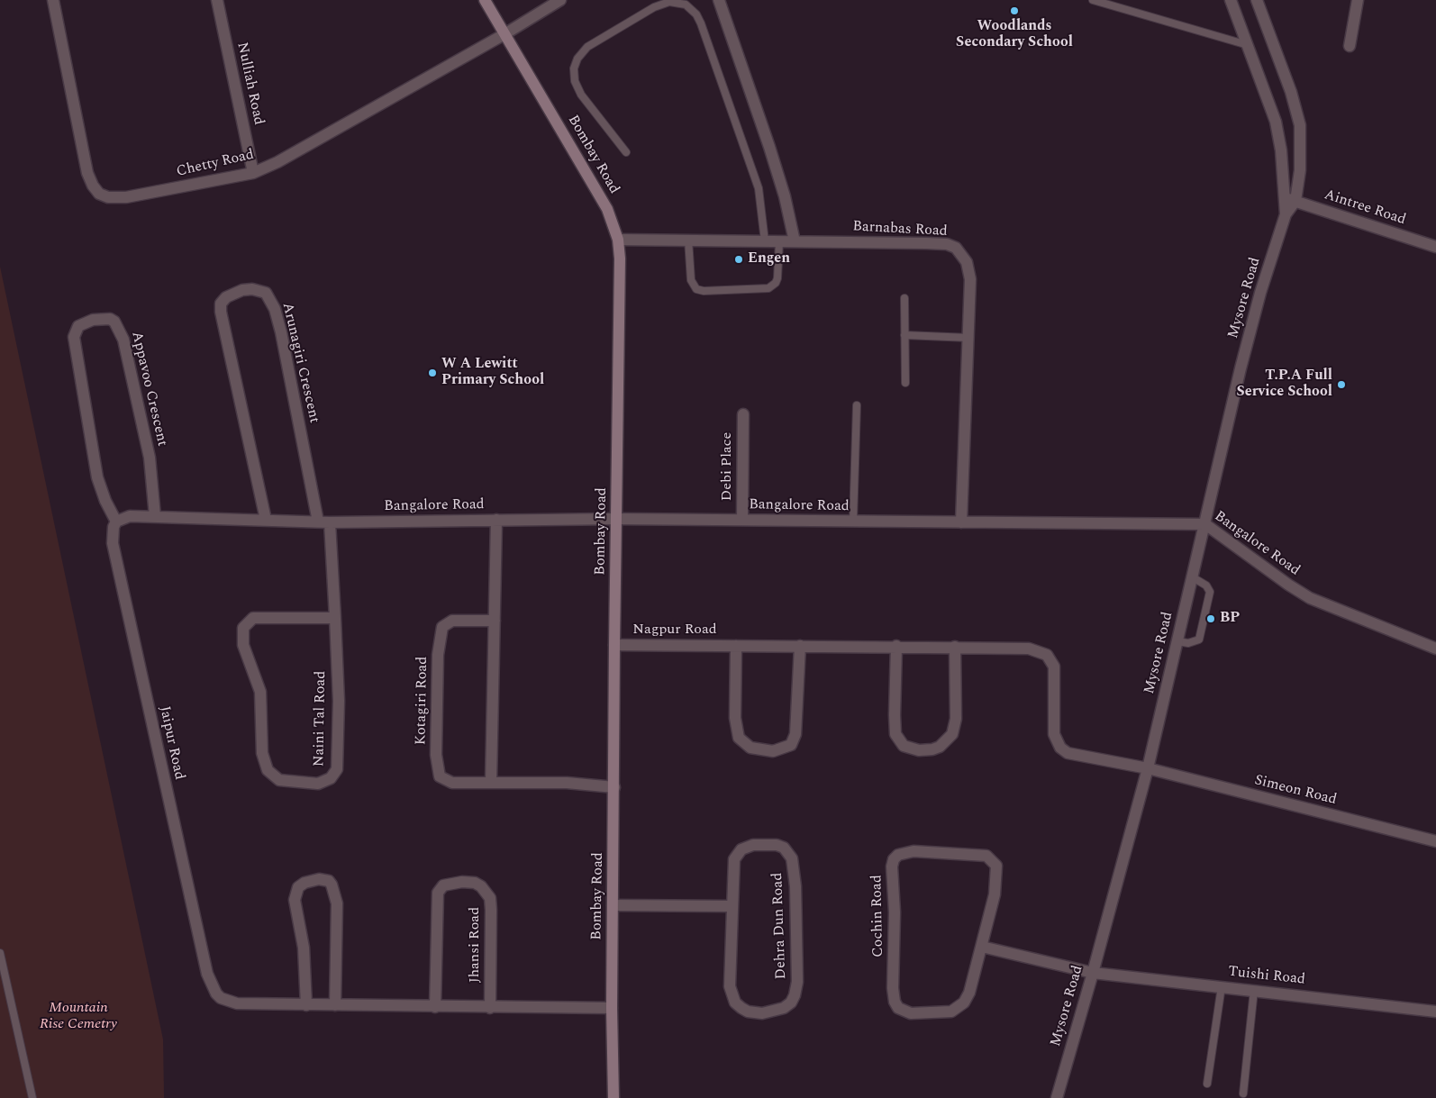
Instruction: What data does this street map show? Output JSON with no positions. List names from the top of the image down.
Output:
{
  "streets": {
    "street": [
      "Nulliah Road",
      "Bombay Road",
      "Chetty Road",
      "Aintree Road",
      "Barnabas Road",
      "Mysore Road",
      "Arunagiri Crescent",
      "Appavoo Crescent",
      "Debi Place",
      "Bangalore Road",
      "Nagpur Road",
      "Kotagiri Road",
      "Naini Tal Road",
      "Jaipur Road",
      "Simeon Road",
      "Cochin Road",
      "Dehra Dun Road",
      "Jhansi Road",
      "Tuishi Road"
    ]
  },
  "crossings": [
    ["Nulliah Road", "Chetty Road"],
    ["Bombay Road", "Chetty Road"],
    ["Bombay Road", "Barnabas Road"],
    ["Bombay Road", "Bangalore Road"],
    ["Bombay Road", "Nagpur Road"],
    ["Bombay Road", "Kotagiri Road"],
    ["Aintree Road", "Mysore Road"],
    ["Barnabas Road", "Bangalore Road"],
    ["Mysore Road", "Bangalore Road"],
    ["Mysore Road", "Nagpur Road"],
    ["Mysore Road", "Simeon Road"],
    ["Mysore Road", "Tuishi Road"],
    ["Arunagiri Crescent", "Bangalore Road"],
    ["Arunagiri Crescent", "Naini Tal Road"],
    ["Appavoo Crescent", "Bangalore Road"],
    ["Appavoo Crescent", "Jaipur Road"],
    ["Debi Place", "Bangalore Road"],
    ["Bangalore Road", "Naini Tal Road"],
    ["Bangalore Road", "Jaipur Road"],
    ["Nagpur Road", "Simeon Road"]
  ],
  "parks": ["Mountain Rise Cemetry"],
  "places": [
    "Woodlands Secondary School",
    "Engen",
    "W A Lewitt Primary School",
    "T.P.A Full Service School",
    "BP"
  ]
}
